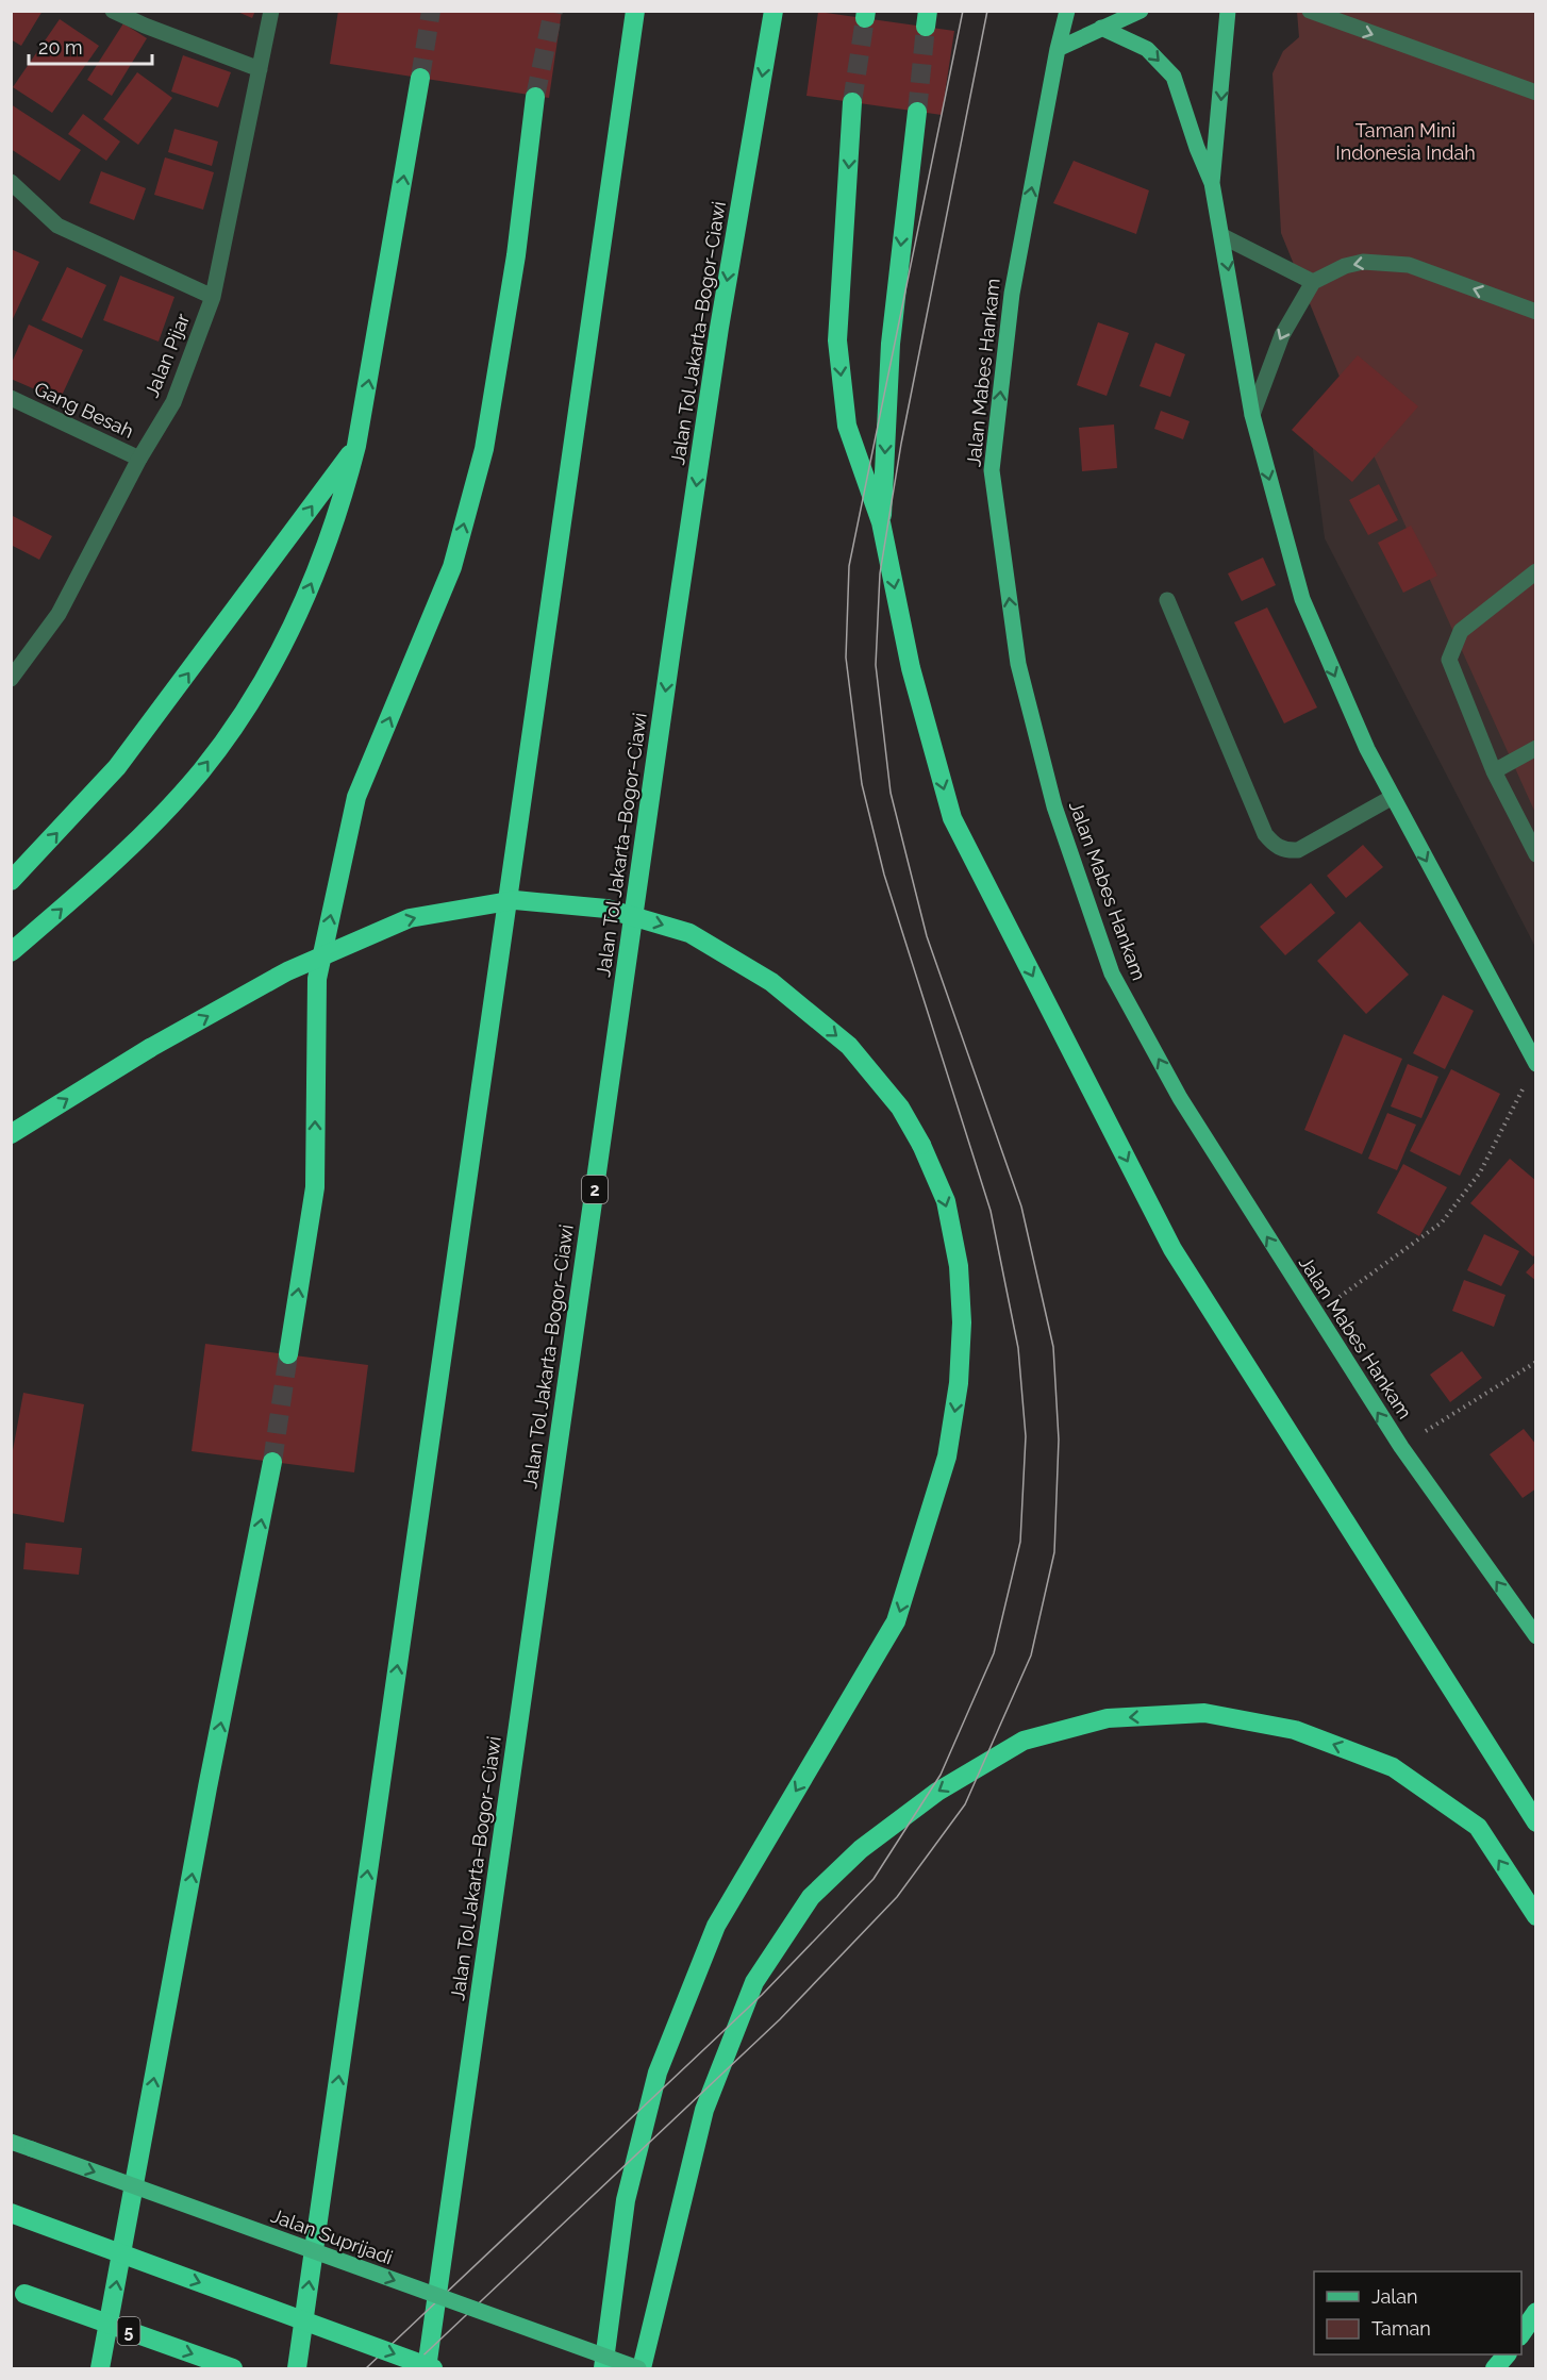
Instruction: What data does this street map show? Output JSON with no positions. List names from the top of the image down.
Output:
{
  "streets": {
    "highway": ["Jalan Tol Jakarta–Bogor–Ciawi", "2", "5"],
    "main road": ["Jalan Mabes Hankam", "Jalan Suprijadi"],
    "street": ["Jalan Pijar", "Gang Besah"]
  },
  "crossings": [
    ["Jalan Pijar", "Gang Besah"]
  ],
  "one_way": ["Jalan Mabes Hankam", "Jalan Suprijadi"],
  "parks": ["Taman Mini Indonesia Indah"],
  "legend": ["Jalan", "Taman"],
  "scale_bar": "20 m"
}
